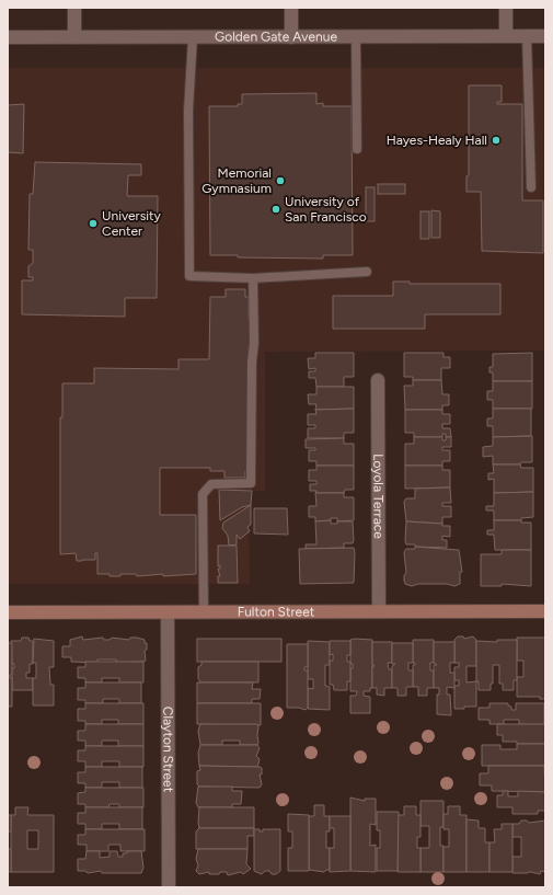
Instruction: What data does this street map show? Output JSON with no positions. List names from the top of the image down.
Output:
{
  "streets": {
    "main road": ["Fulton Street"],
    "street": ["Golden Gate Avenue", "Loyola Terrace", "Clayton Street"]
  },
  "crossings": [
    ["Loyola Terrace", "Fulton Street"],
    ["Fulton Street", "Clayton Street"]
  ],
  "places": [
    "Hayes-Healy Hall",
    "Memorial Gymnasium",
    "University of San Francisco",
    "University Center"
  ]
}
